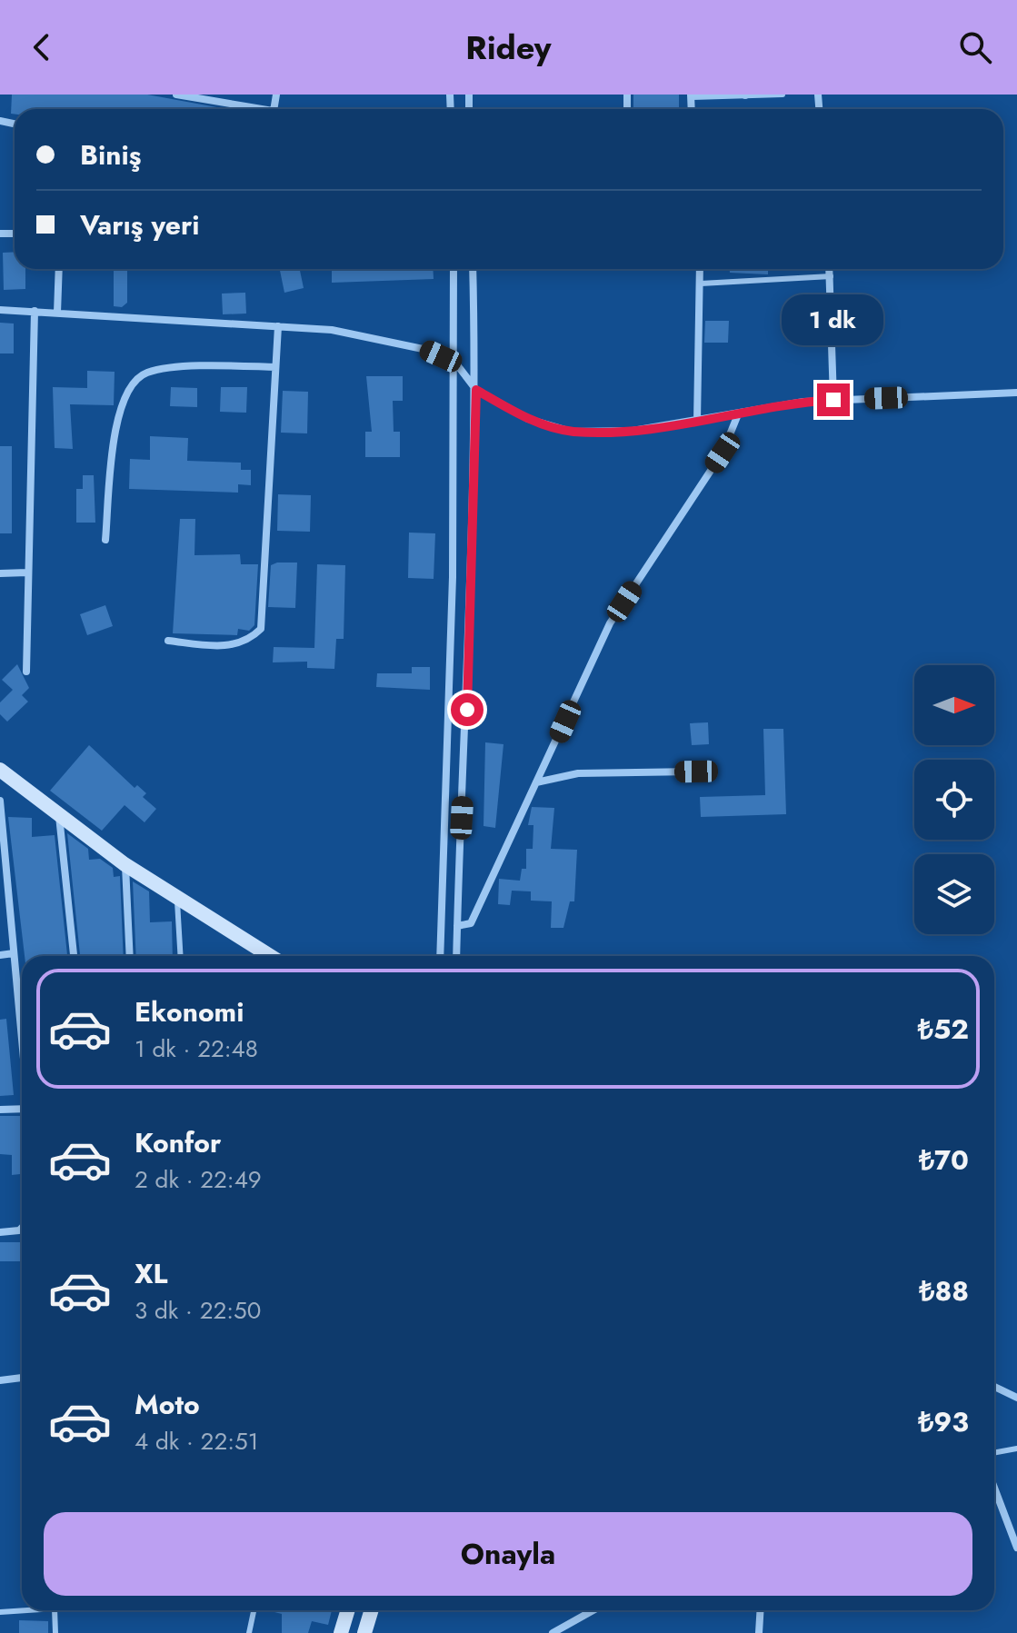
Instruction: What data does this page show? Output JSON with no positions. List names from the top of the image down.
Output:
{
  "north": "right",
  "page": {
    "header": "Ridey",
    "banner": ["Biniş", "Varış yeri"],
    "bubble": "1 dk",
    "list": [
      {
        "name": "Ekonomi",
        "note": "1 dk · 22:48",
        "value": "₺52"
      },
      {
        "name": "Konfor",
        "note": "2 dk · 22:49",
        "value": "₺70"
      },
      {
        "name": "XL",
        "note": "3 dk · 22:50",
        "value": "₺88"
      },
      {
        "name": "Moto",
        "note": "4 dk · 22:51",
        "value": "₺93"
      }
    ],
    "buttons": "Onayla"
  }
}
